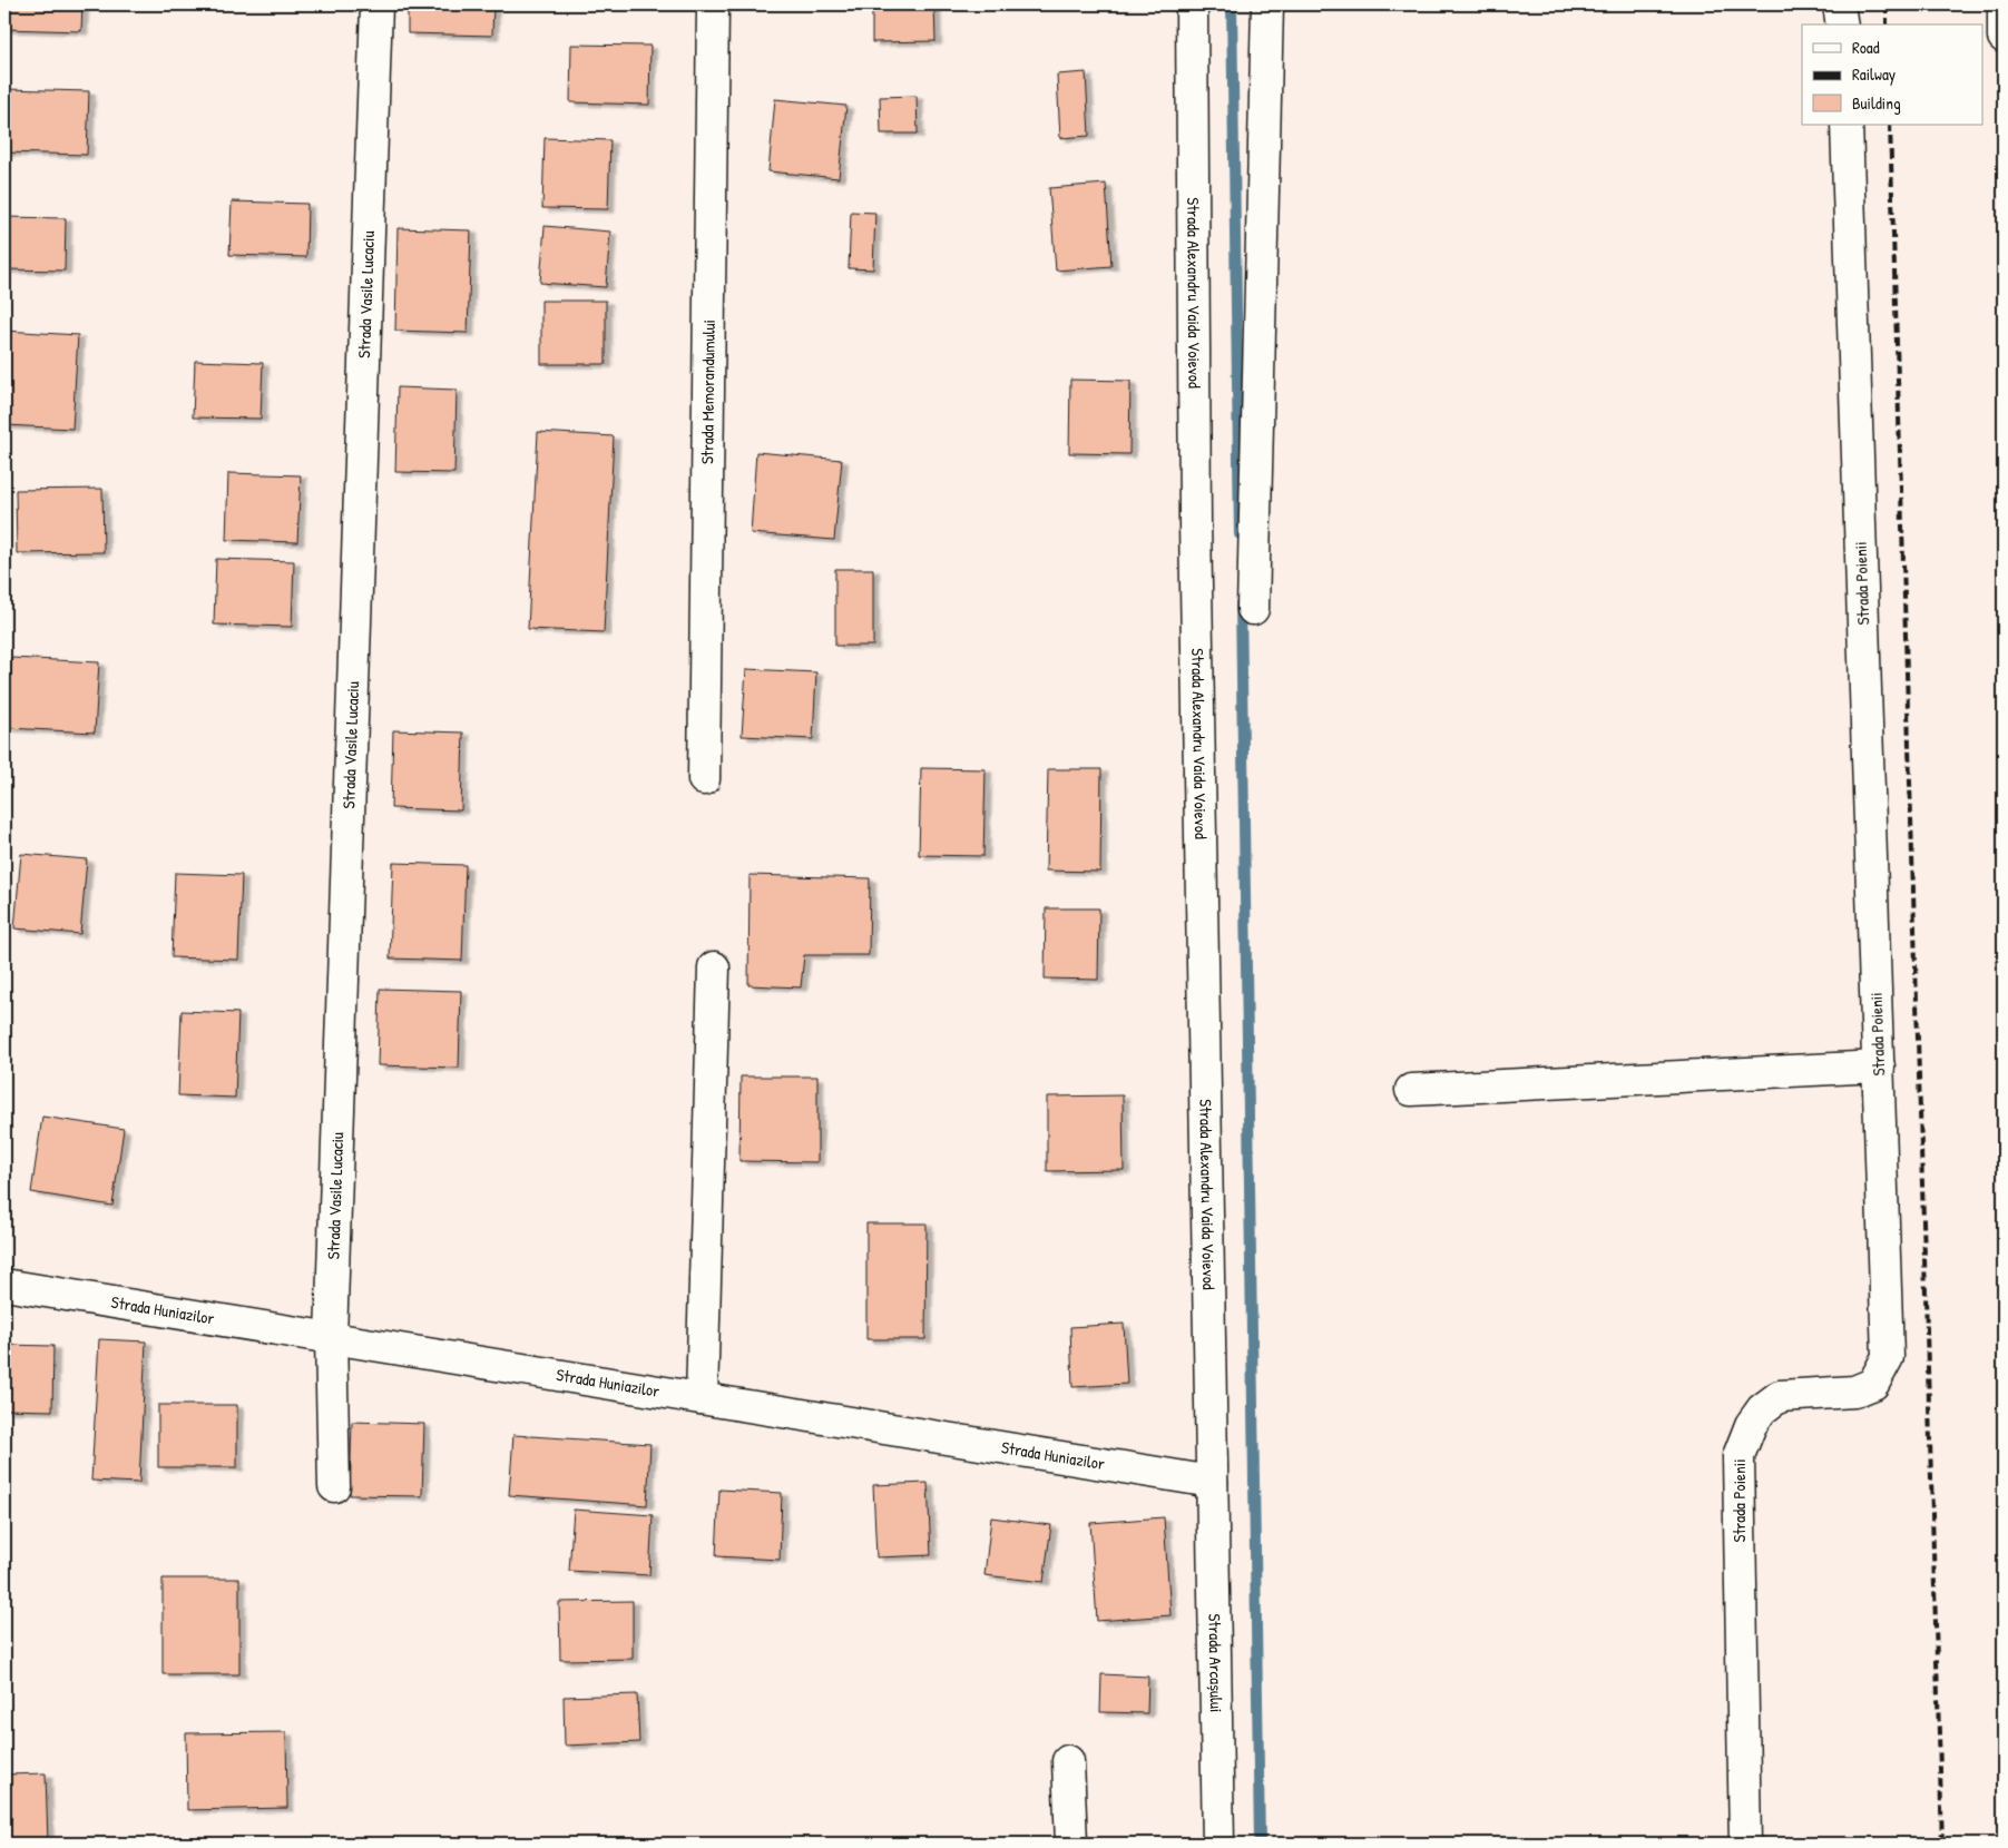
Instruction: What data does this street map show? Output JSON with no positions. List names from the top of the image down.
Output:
{
  "streets": {
    "street": [
      "Strada Alexandru Vaida Voievod",
      "Strada Vasile Lucaciu",
      "Strada Memorandumului",
      "Strada Poienii",
      "Strada Huniazilor",
      "Strada Arcașului"
    ]
  },
  "crossings": [
    ["Strada Alexandru Vaida Voievod", "Strada Huniazilor"],
    ["Strada Alexandru Vaida Voievod", "Strada Arcașului"],
    ["Strada Vasile Lucaciu", "Strada Huniazilor"],
    ["Strada Huniazilor", "Strada Arcașului"]
  ],
  "legend": ["Road", "Railway", "Building"]
}
